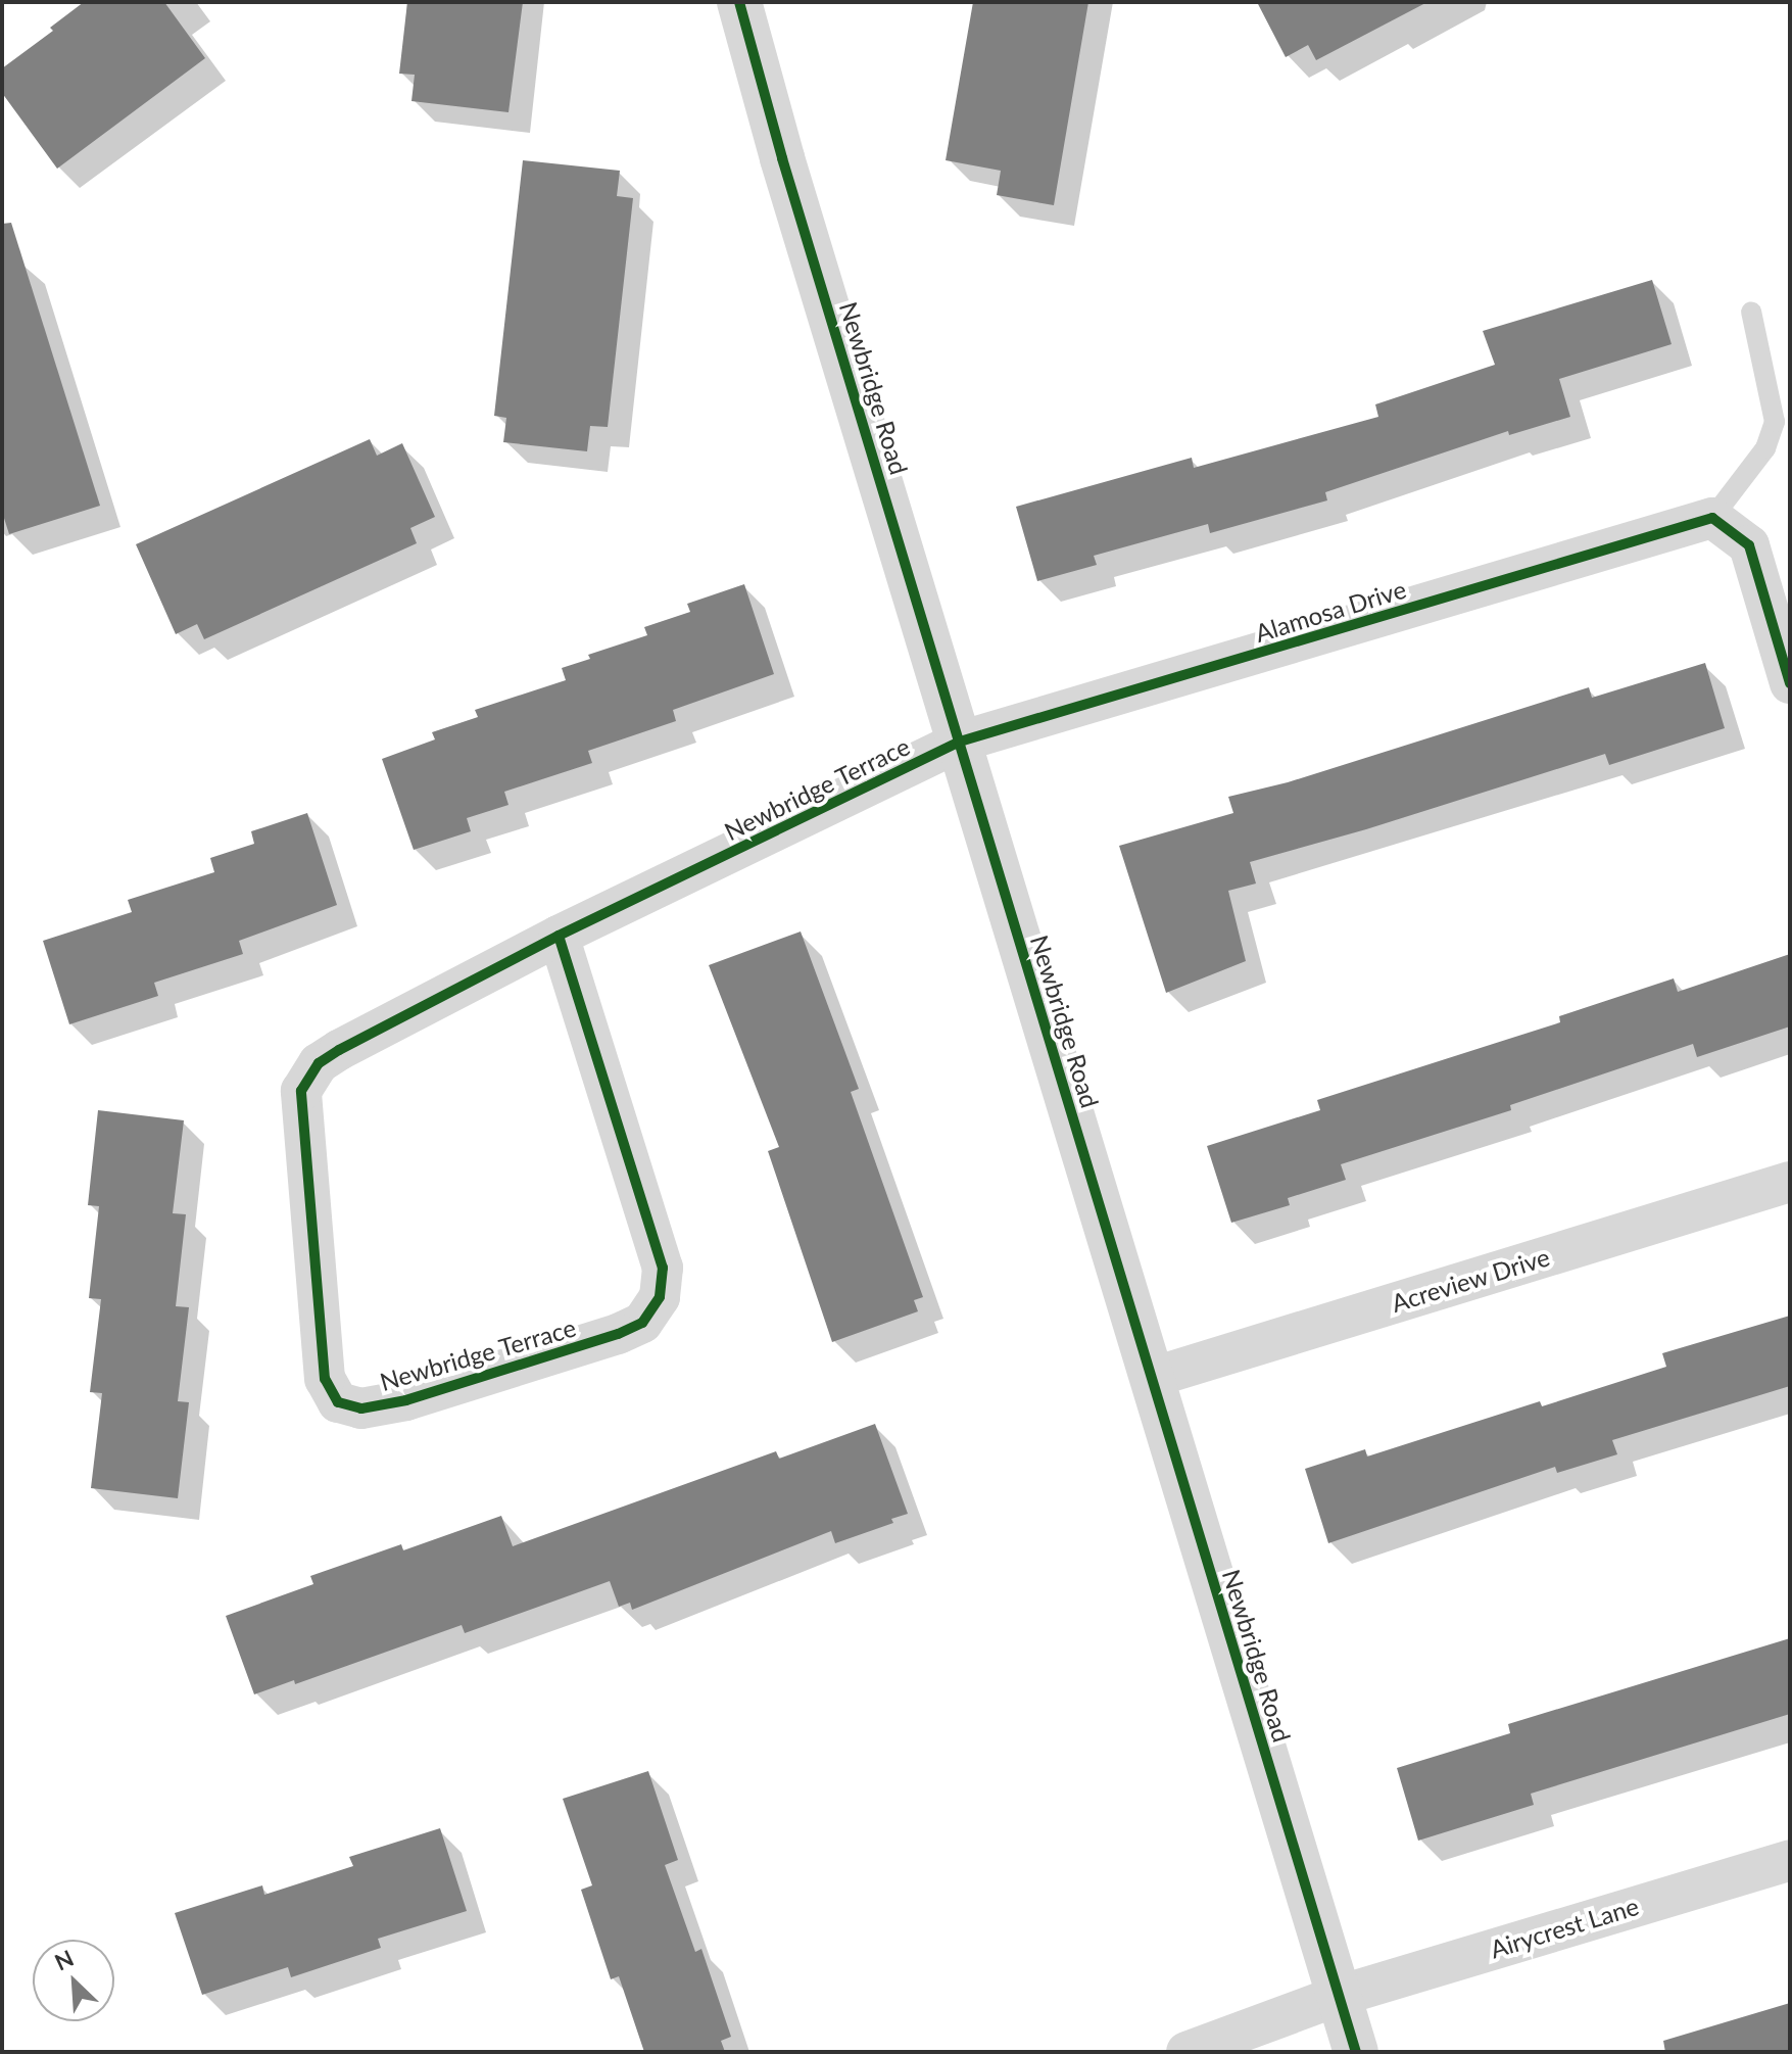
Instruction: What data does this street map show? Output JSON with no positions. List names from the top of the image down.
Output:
{
  "streets": {
    "street": [
      "Newbridge Road",
      "Alamosa Drive",
      "Newbridge Terrace",
      "Acreview Drive",
      "Airycrest Lane"
    ]
  },
  "crossings": [
    ["Newbridge Road", "Alamosa Drive"],
    ["Newbridge Road", "Newbridge Terrace"],
    ["Newbridge Road", "Acreview Drive"],
    ["Newbridge Road", "Airycrest Lane"],
    ["Alamosa Drive", "Newbridge Terrace"]
  ],
  "north": "top left"
}
